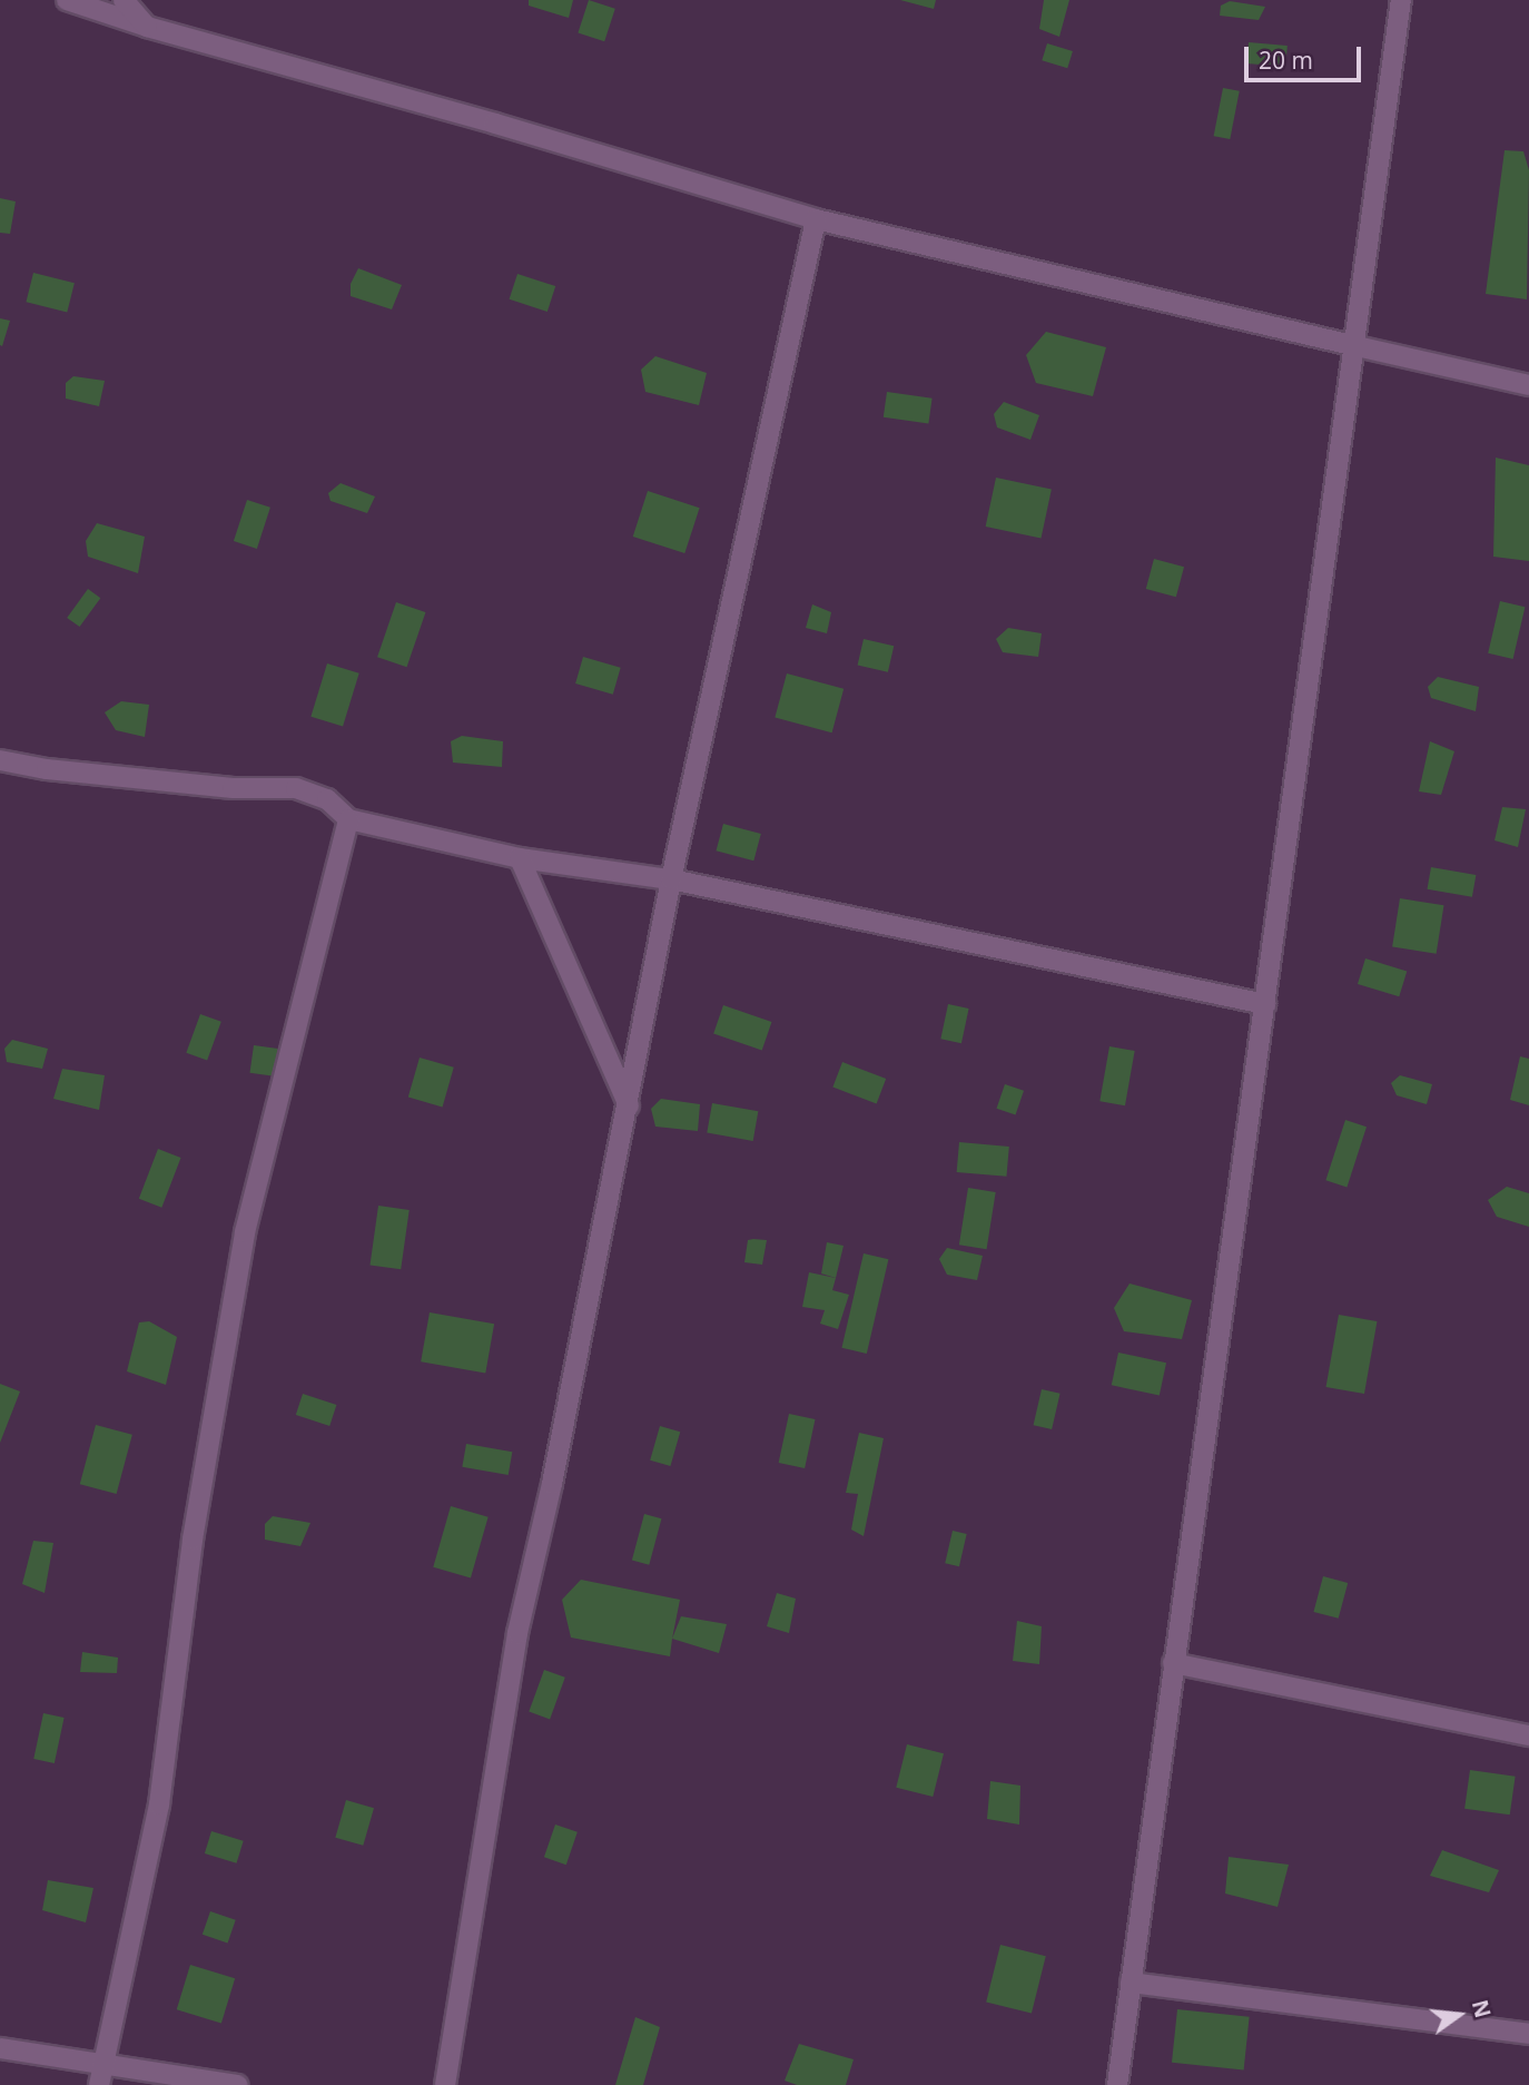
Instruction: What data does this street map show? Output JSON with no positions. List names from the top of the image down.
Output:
{
  "scale_bar": "20 m",
  "north": "right"
}
